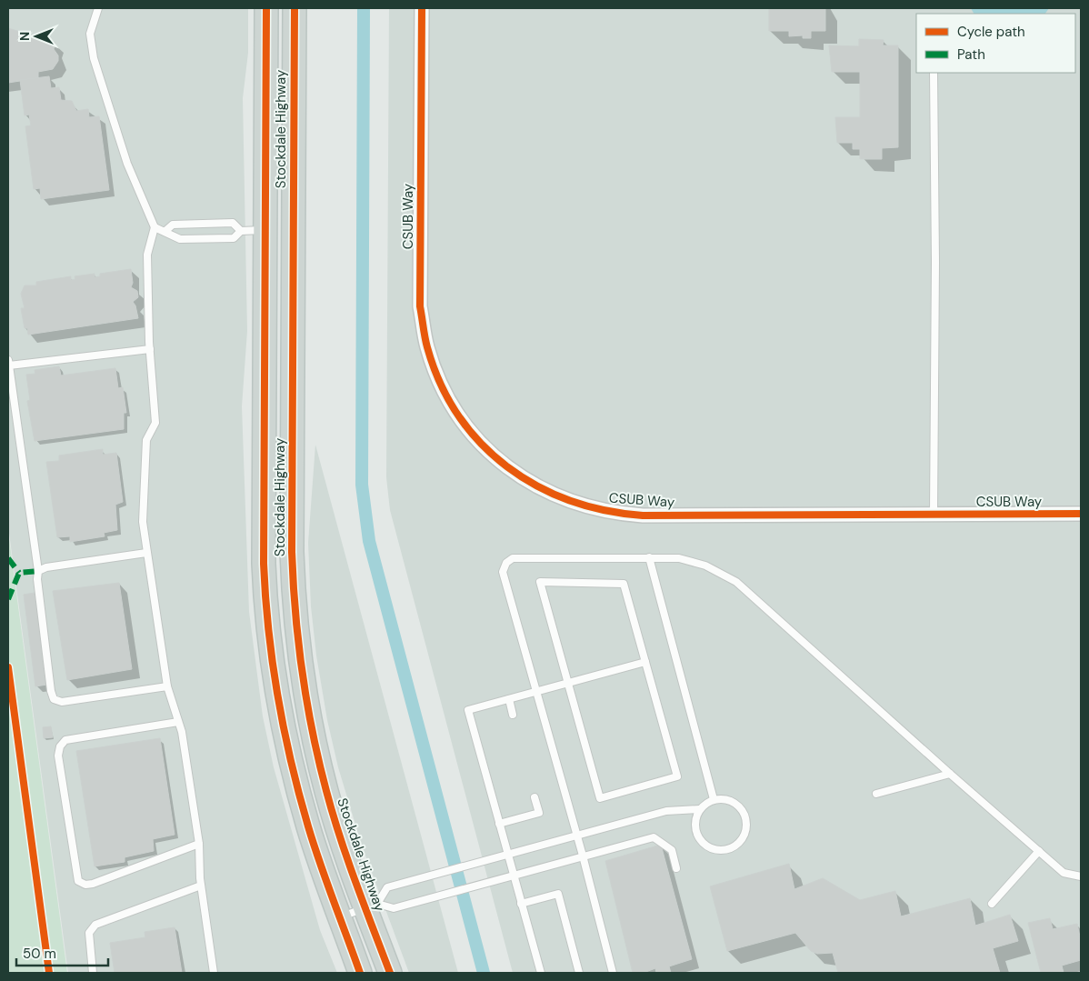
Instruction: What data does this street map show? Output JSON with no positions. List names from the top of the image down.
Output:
{
  "streets": {
    "main road": ["Stockdale Highway"],
    "street": ["CSUB Way"]
  },
  "legend": ["Cycle path", "Path"],
  "scale_bar": "50 m",
  "north": "left"
}
